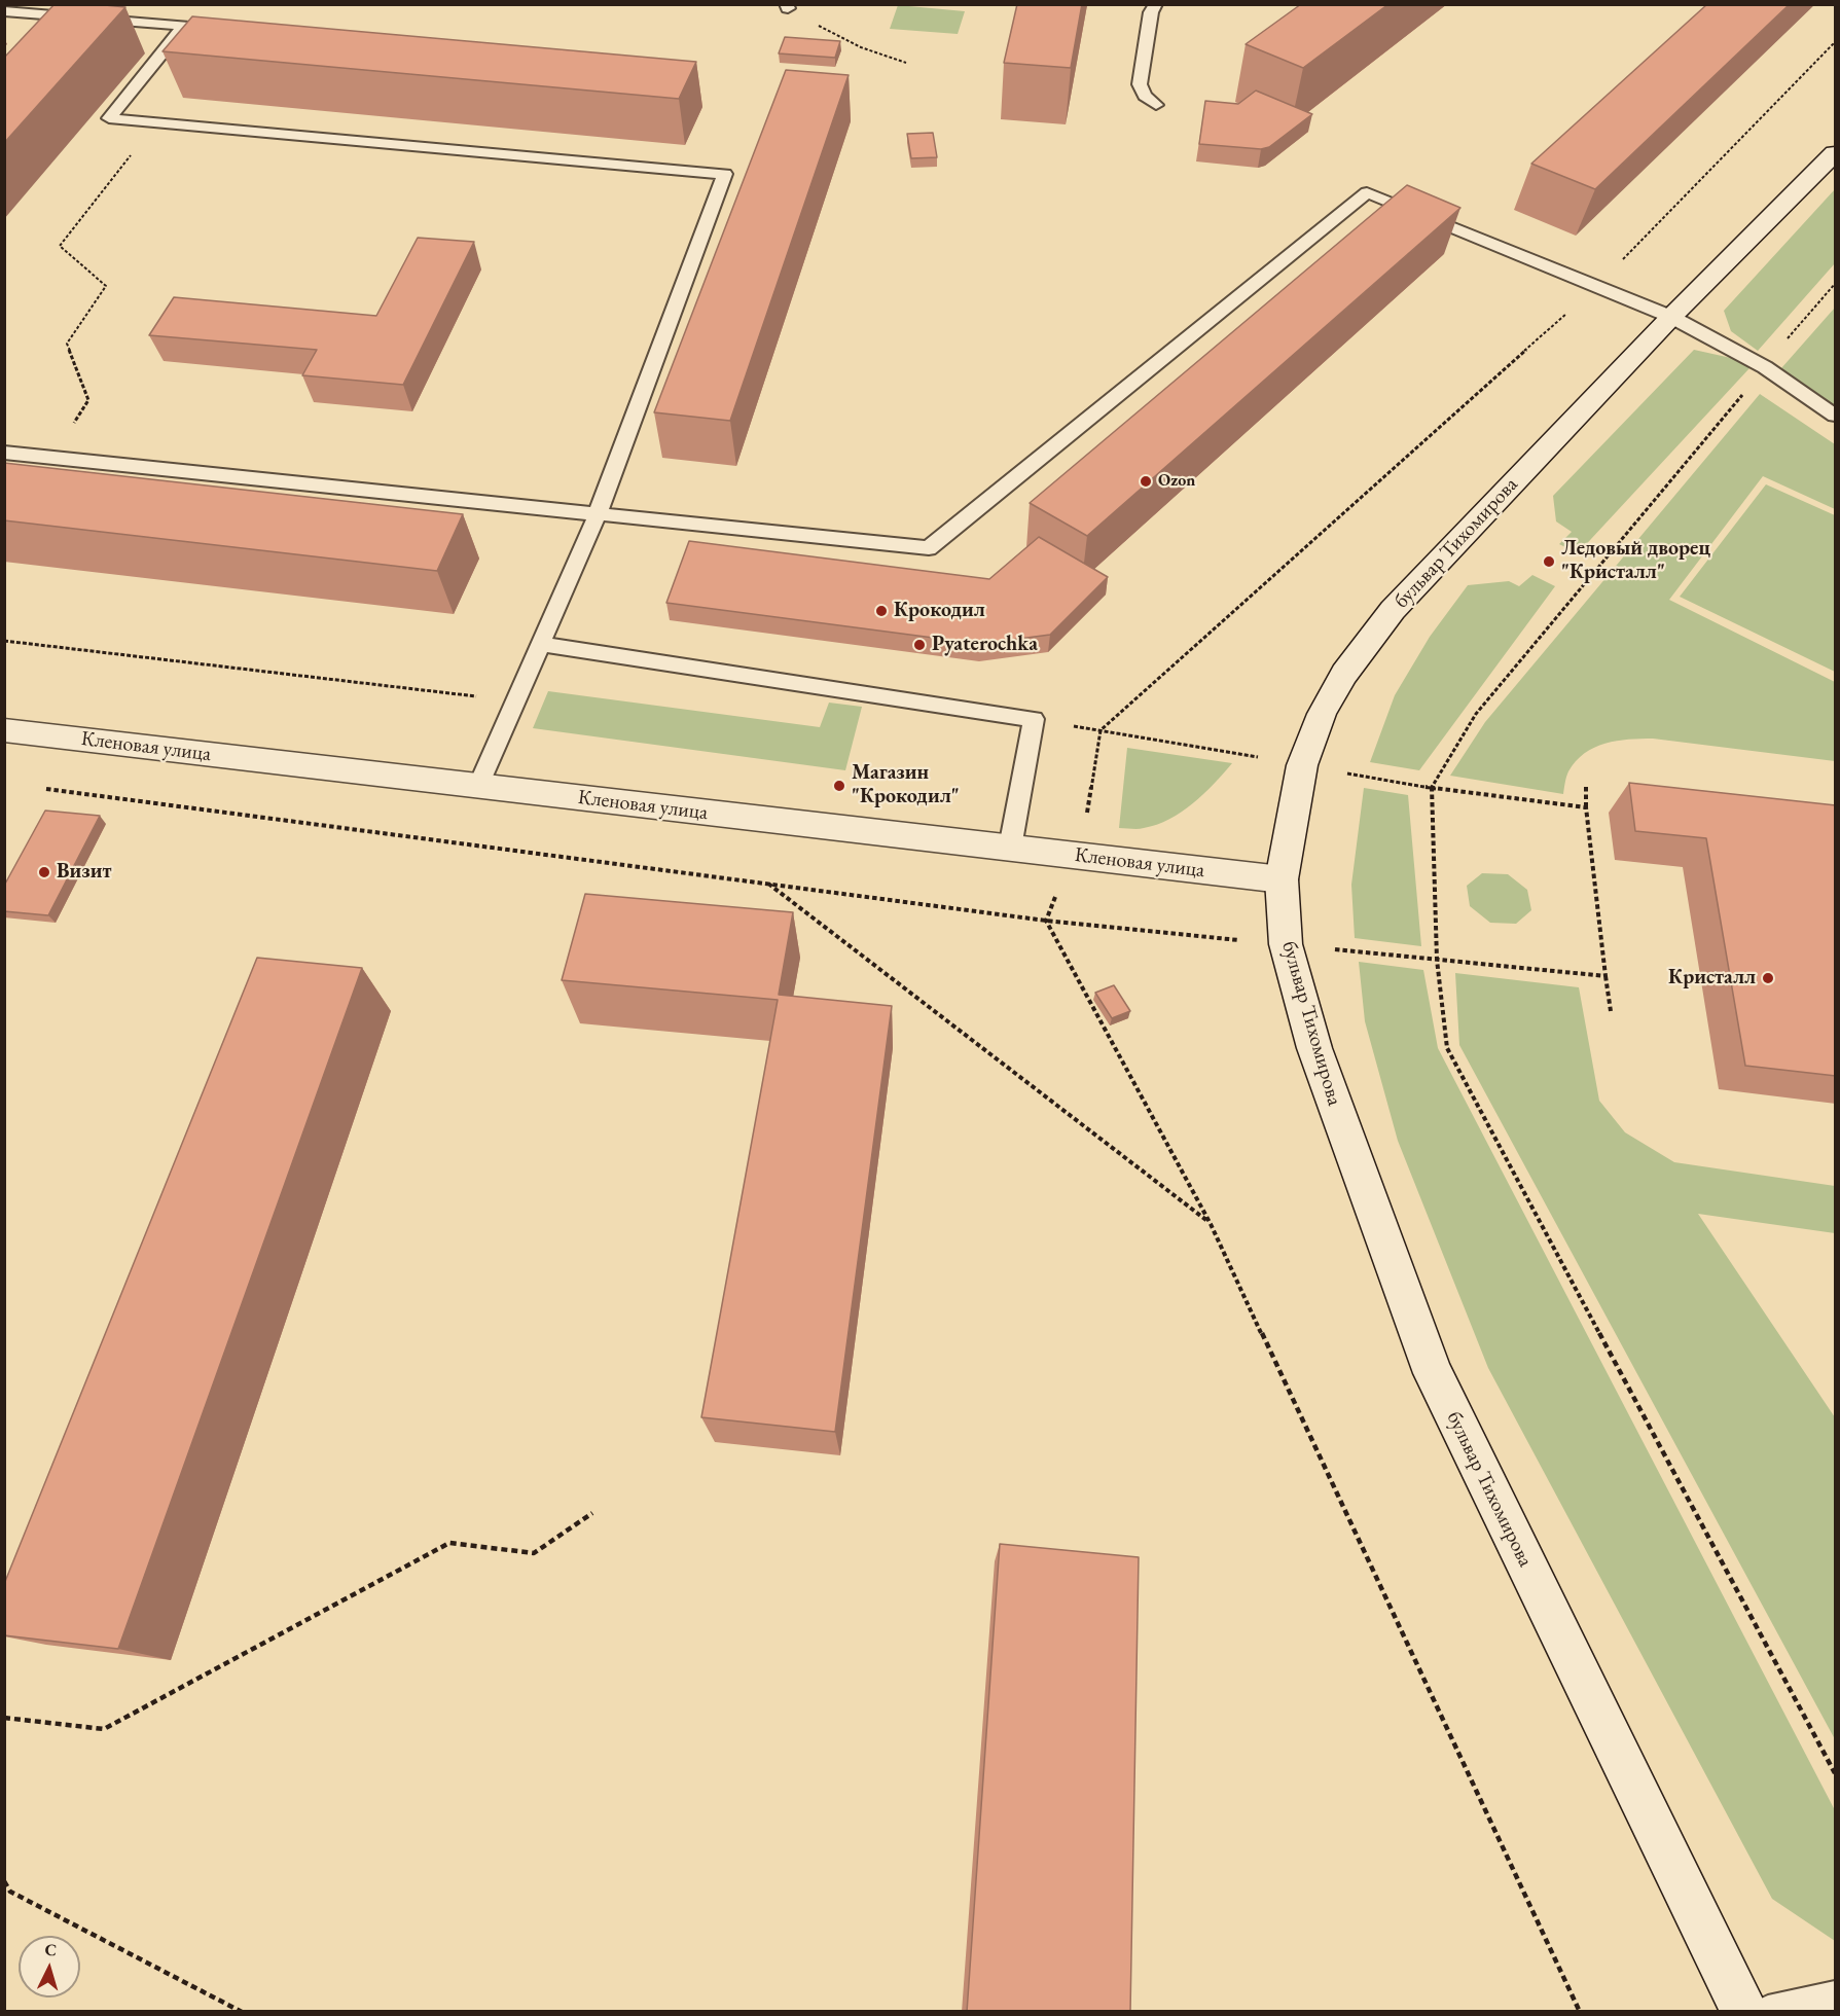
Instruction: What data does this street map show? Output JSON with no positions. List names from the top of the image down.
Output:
{
  "streets": {
    "street": ["бульвар Тихомирова", "Кленовая улица"]
  },
  "crossings": [
    ["бульвар Тихомирова", "Кленовая улица"]
  ],
  "places": [
    "Ozon",
    "Ледовый дворец \"Кристалл\"",
    "Крокодил",
    "Pyaterochka",
    "Магазин \"Крокодил\"",
    "Визит",
    "Кристалл"
  ],
  "north": "top"
}
